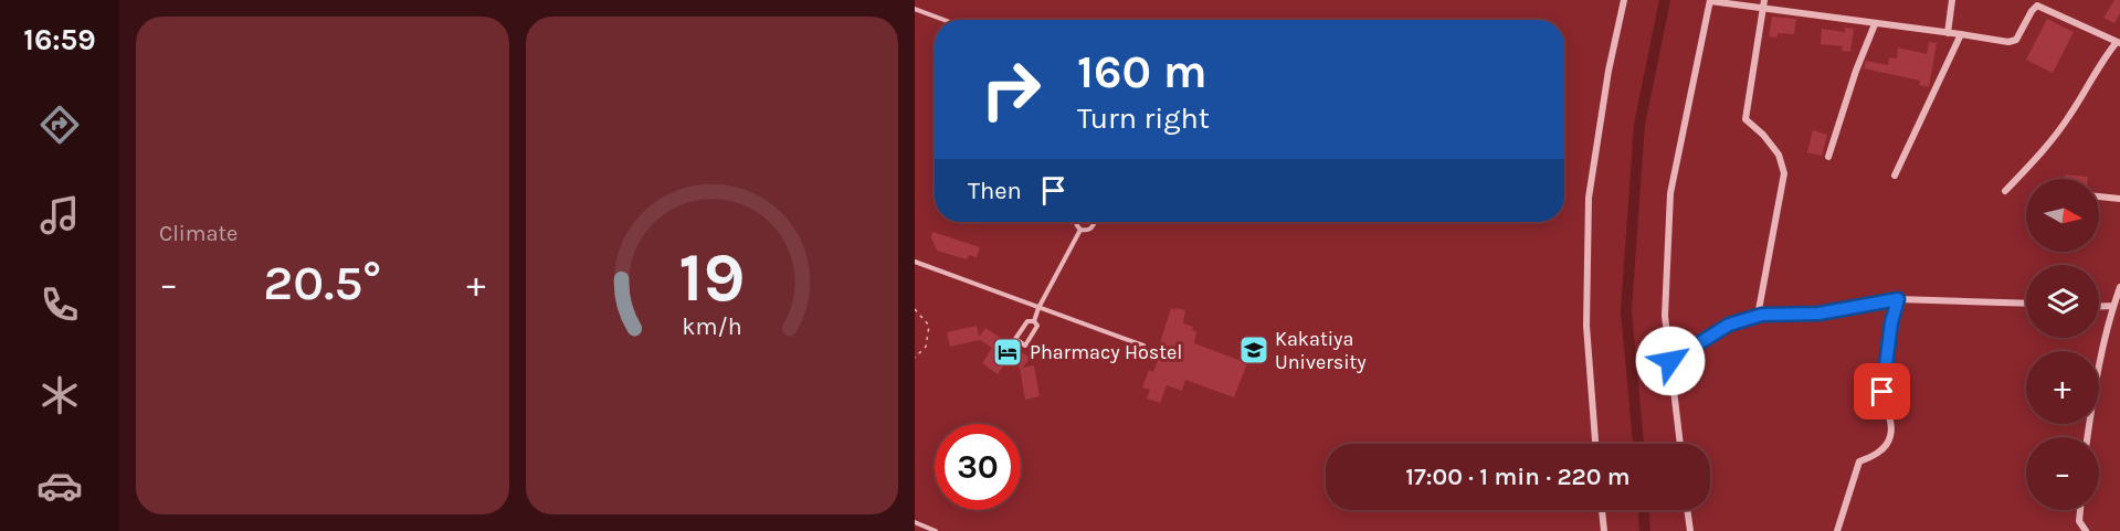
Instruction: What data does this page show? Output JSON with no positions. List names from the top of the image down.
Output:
{
  "places": {
    "school or university": ["Kakatiya University"],
    "hotel": ["Pharmacy Hostel"]
  },
  "north": "right",
  "page": {
    "tabs": "16:59",
    "tile": "Climate",
    "turn": ["160 m", "Turn right"],
    "then": "Then",
    "map_buttons": ["+", "−"],
    "heat": ["−", "20.5°", "+"],
    "limit": "30",
    "trip": "17:00 · 1 min · 220 m",
    "gauge": ["19", "km/h"]
  }
}
